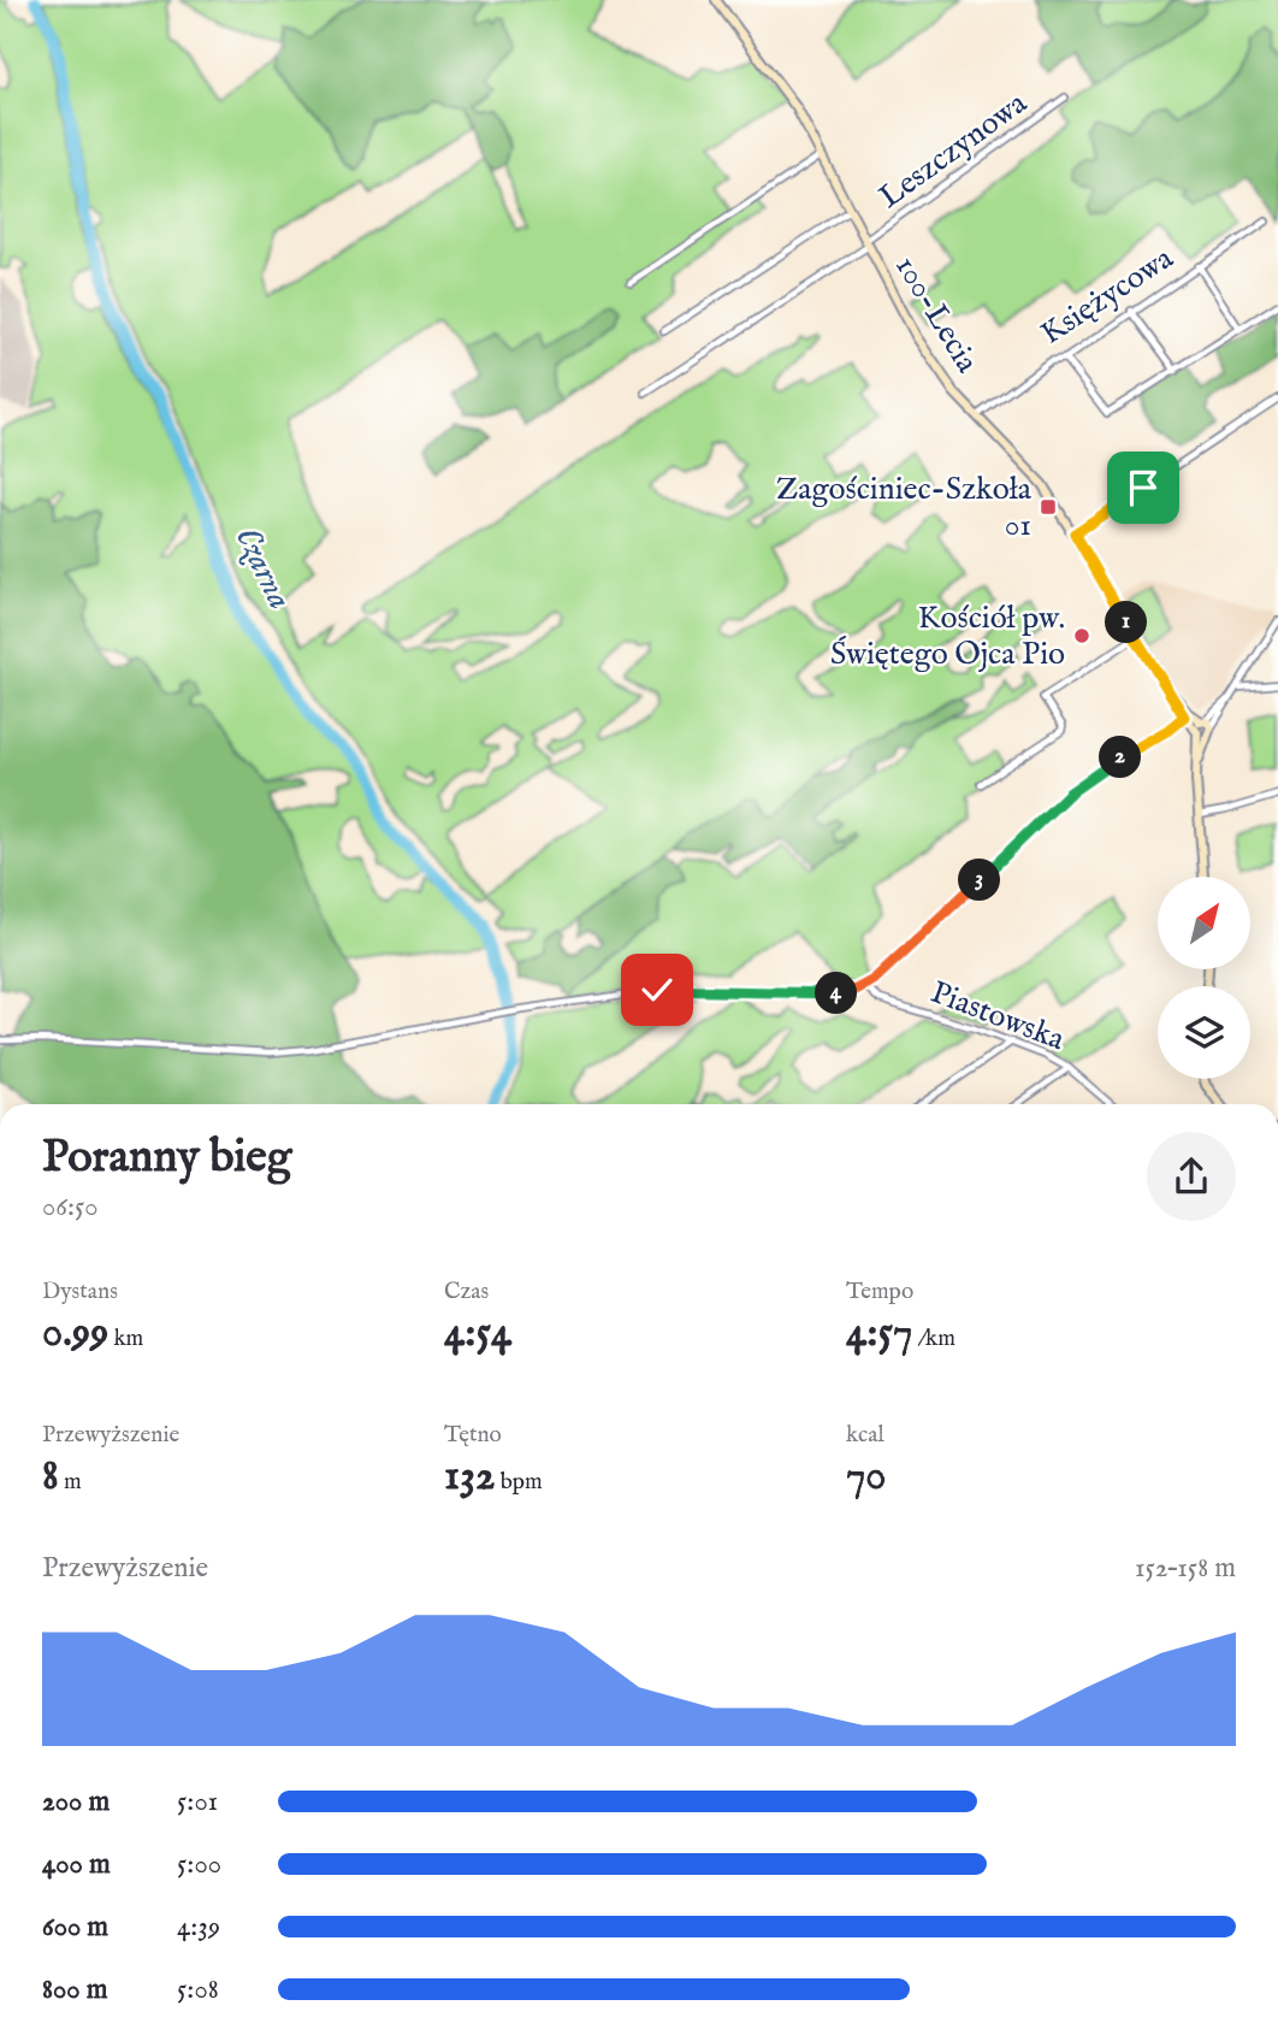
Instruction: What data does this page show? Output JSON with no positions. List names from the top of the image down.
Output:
{
  "streets": {
    "street": [
      "Leszczynowa",
      "Księżycowa",
      "100-Lecia",
      "Piastowska"
    ]
  },
  "crossings": [
    ["Leszczynowa", "100-Lecia"],
    ["Księżycowa", "100-Lecia"]
  ],
  "water": ["Czarna"],
  "places": {
    "transit": ["Zagościniec-Szkoła 01"],
    "other": ["Kościół pw. Świętego Ojca Pio"]
  },
  "north": "top right",
  "page": {
    "pins": [
      "1",
      "2",
      "3",
      "4"
    ],
    "heading": ["Poranny bieg", "06:50"],
    "stats": [
      ["Dystans", "0.99 km"],
      ["Czas", "4:54"],
      ["Tempo", "4:57 /km"],
      ["Przewyższenie", "8 m"],
      ["Tętno", "132 bpm"],
      ["kcal", "70"]
    ],
    "chart": ["Przewyższenie", "152–158 m"],
    "list": [
      {
        "name": "200 m",
        "note": "5:01"
      },
      {
        "name": "400 m",
        "note": "5:00"
      },
      {
        "name": "600 m",
        "note": "4:39"
      },
      {
        "name": "800 m",
        "note": "5:08"
      }
    ]
  }
}
